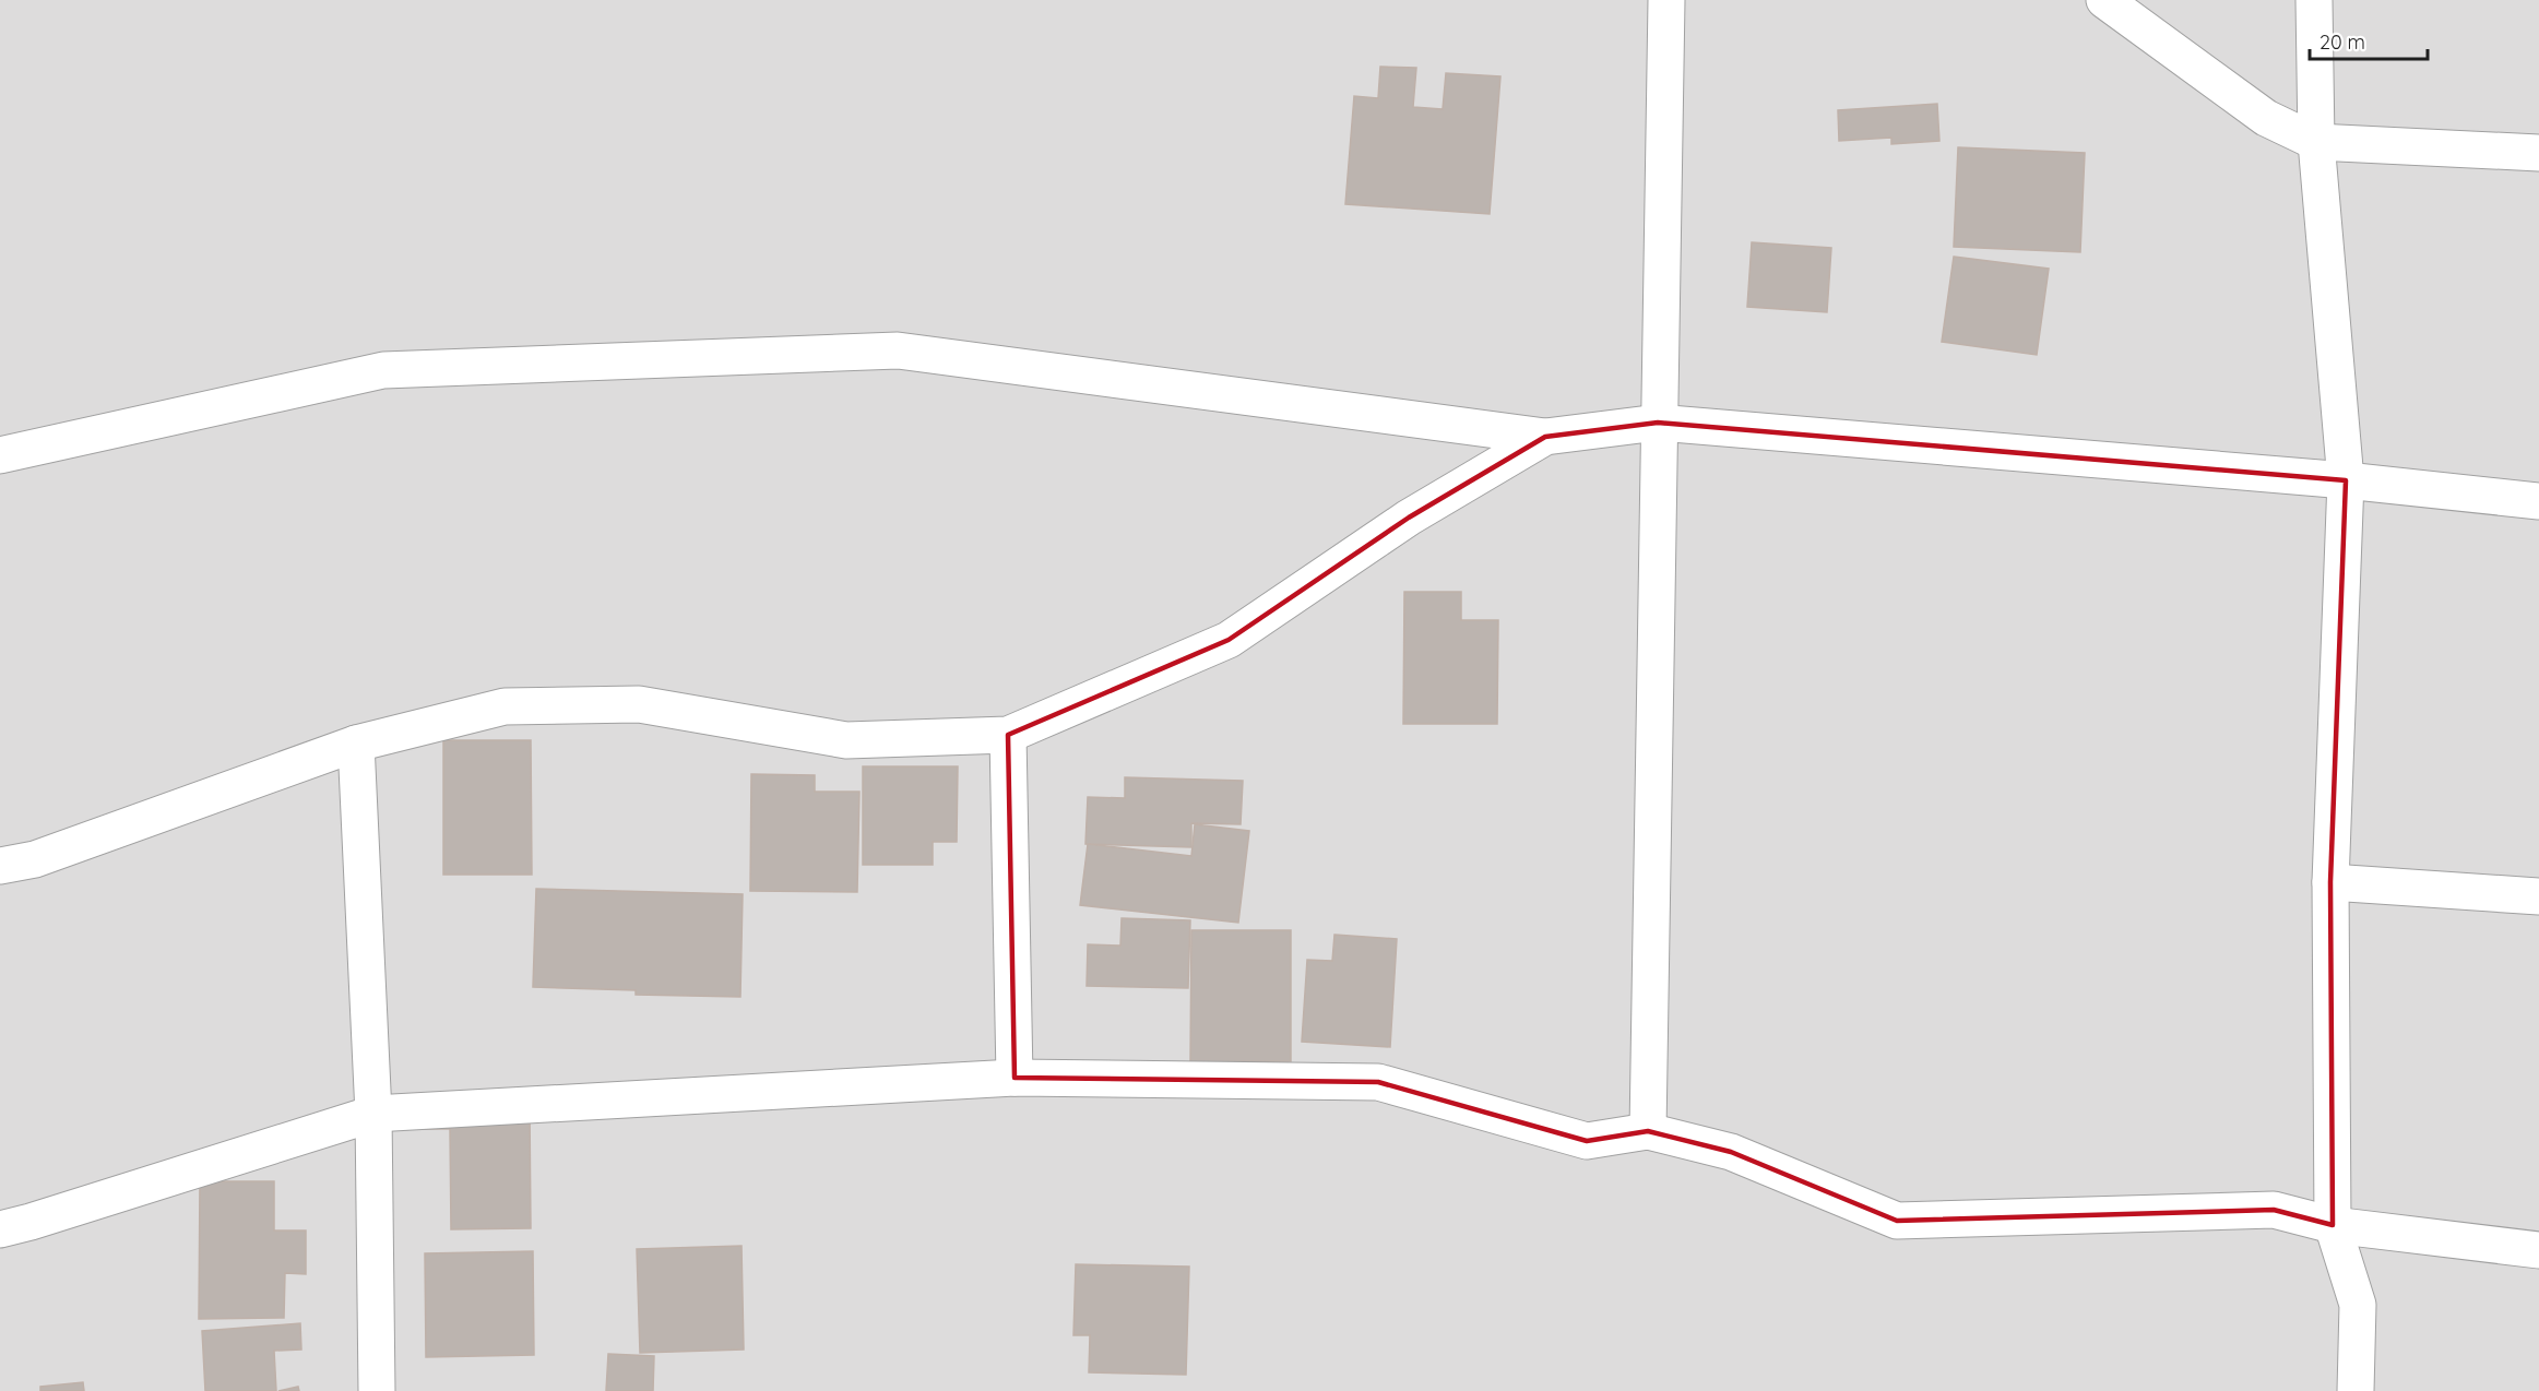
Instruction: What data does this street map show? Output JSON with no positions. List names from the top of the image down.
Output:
{
  "scale_bar": "20 m"
}
